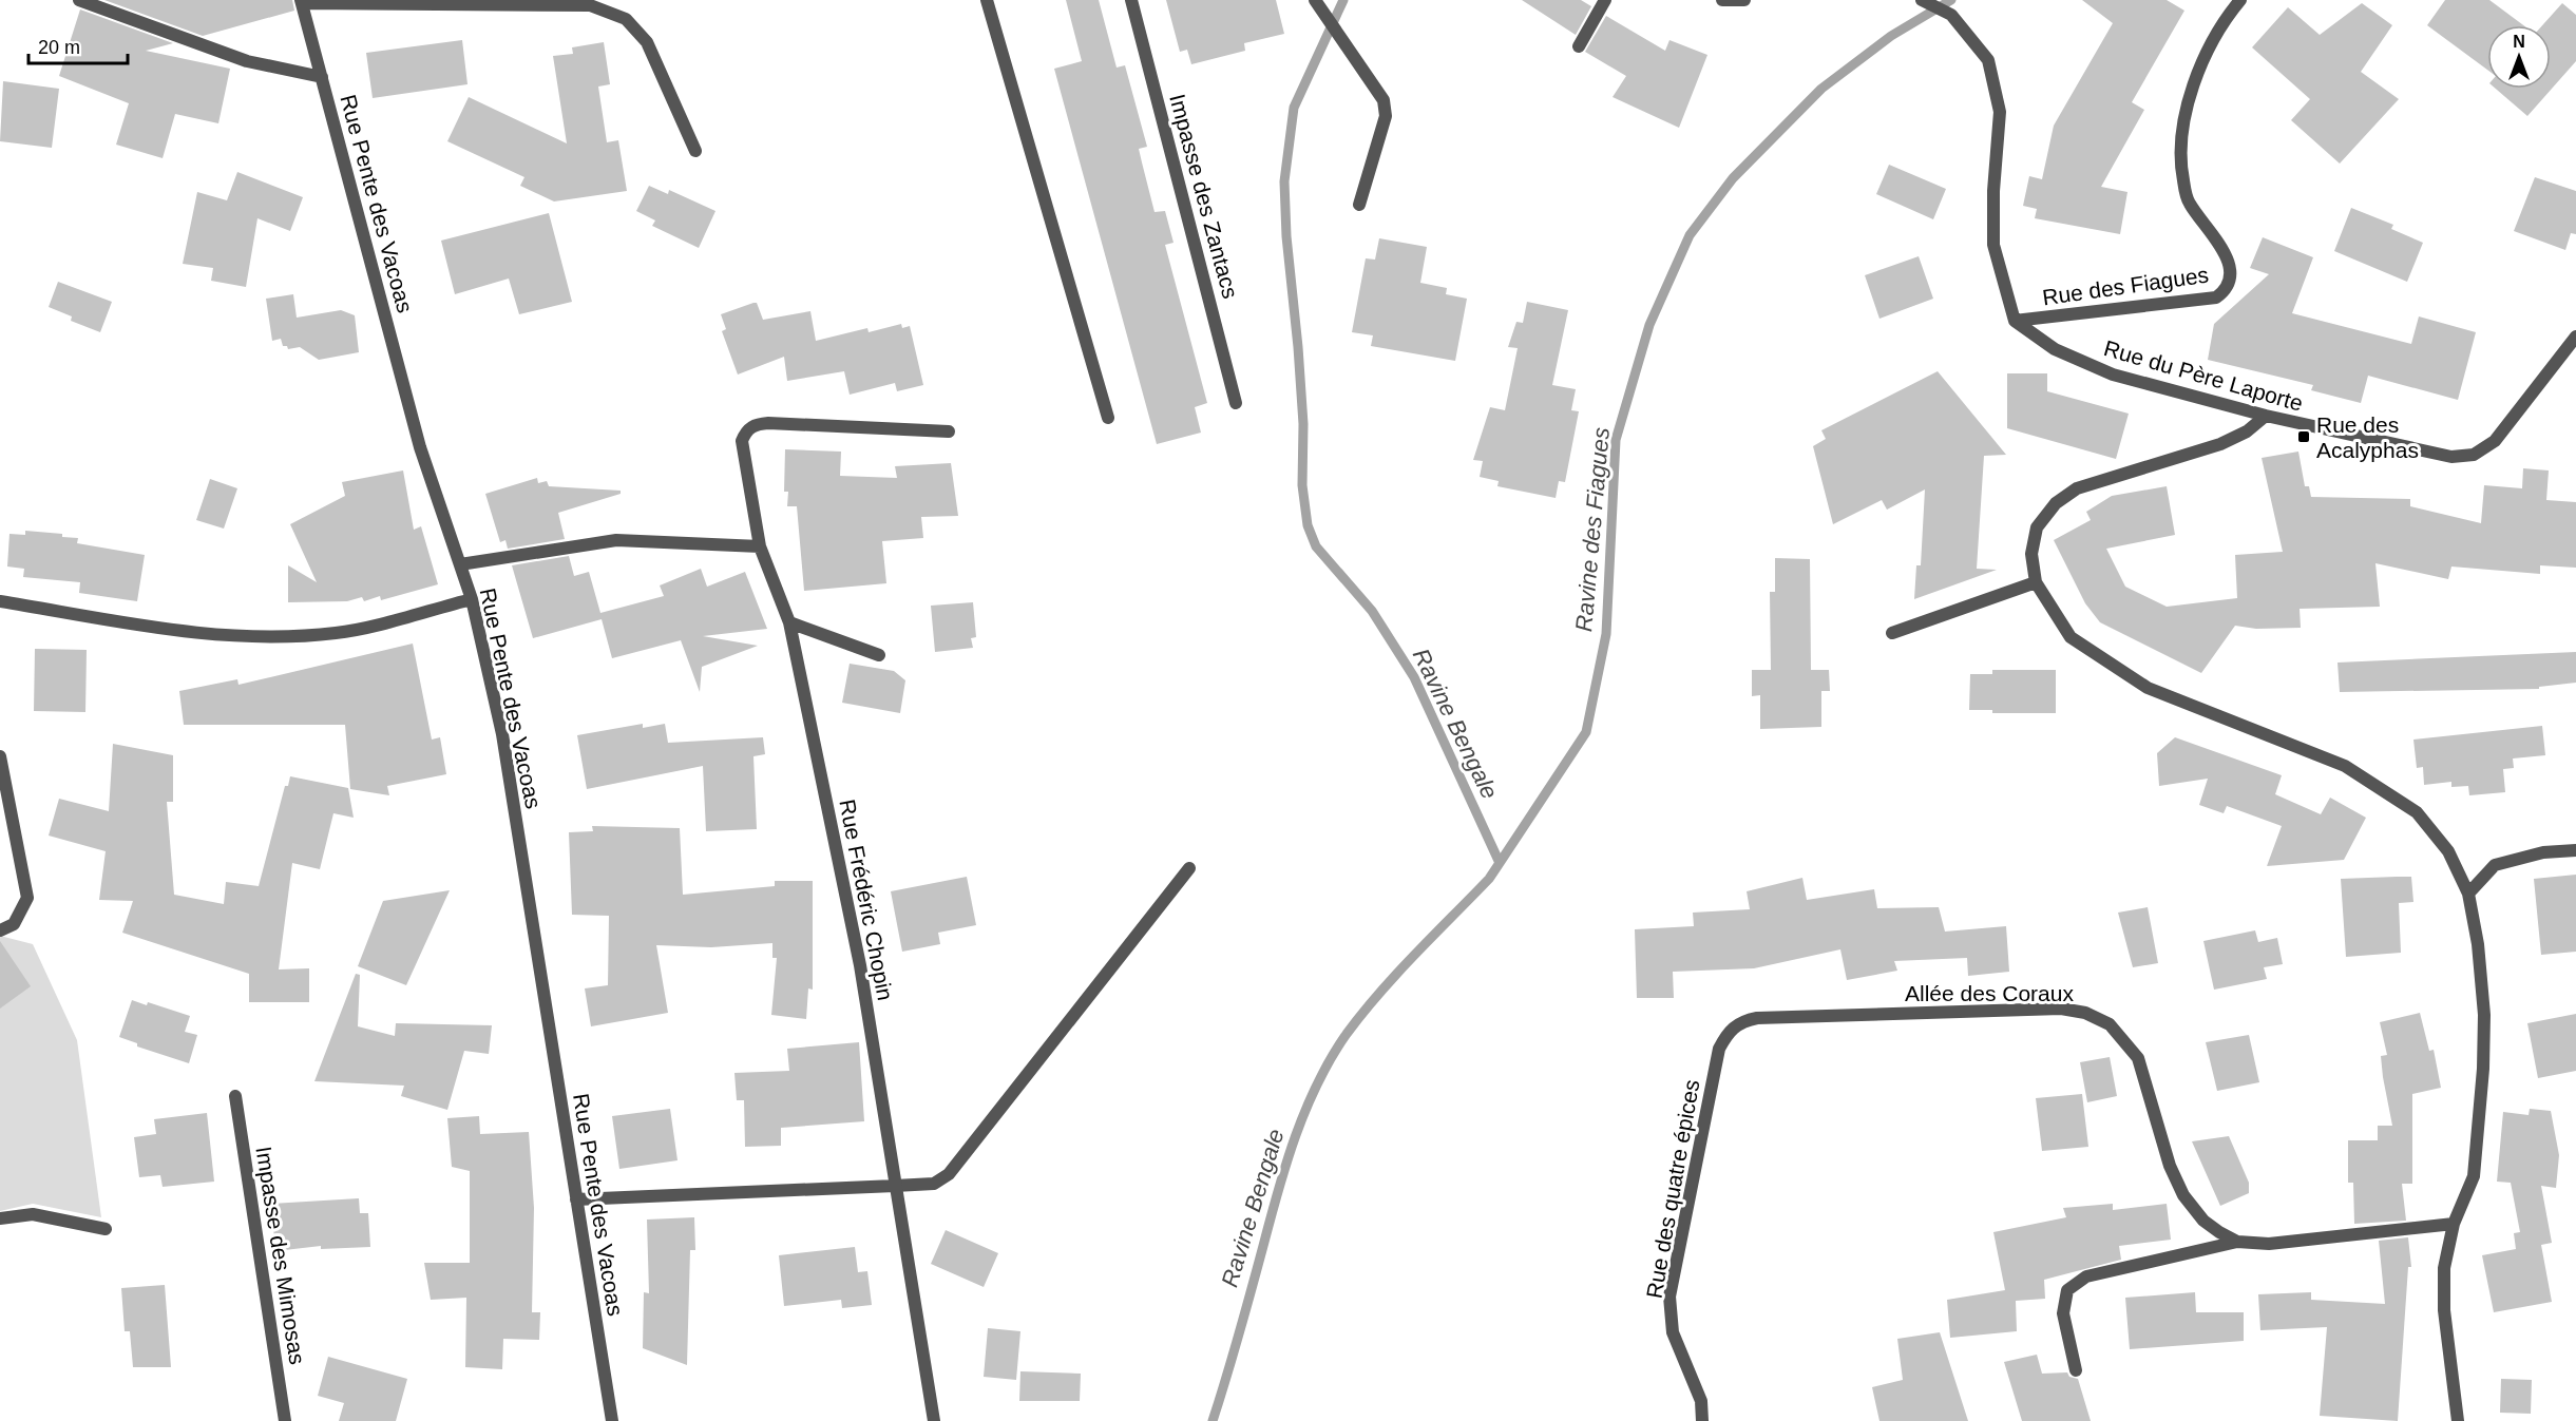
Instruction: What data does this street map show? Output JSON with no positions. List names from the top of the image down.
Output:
{
  "streets": {
    "street": [
      "Impasse des Zantacs",
      "Rue Pente des Vacoas",
      "Rue des Fiagues",
      "Rue du Père Laporte",
      "Rue Frédéric Chopin",
      "Allée des Coraux",
      "Rue des quatre épices",
      "Impasse des Mimosas"
    ]
  },
  "crossings": [
    ["Rue des Fiagues", "Rue du Père Laporte"],
    ["Allée des Coraux", "Rue des quatre épices"]
  ],
  "water": ["Ravine des Fiagues", "Ravine Bengale"],
  "places": {
    "transit": ["Rue des Acalyphas"]
  },
  "scale_bar": "20 m",
  "north": "top"
}
